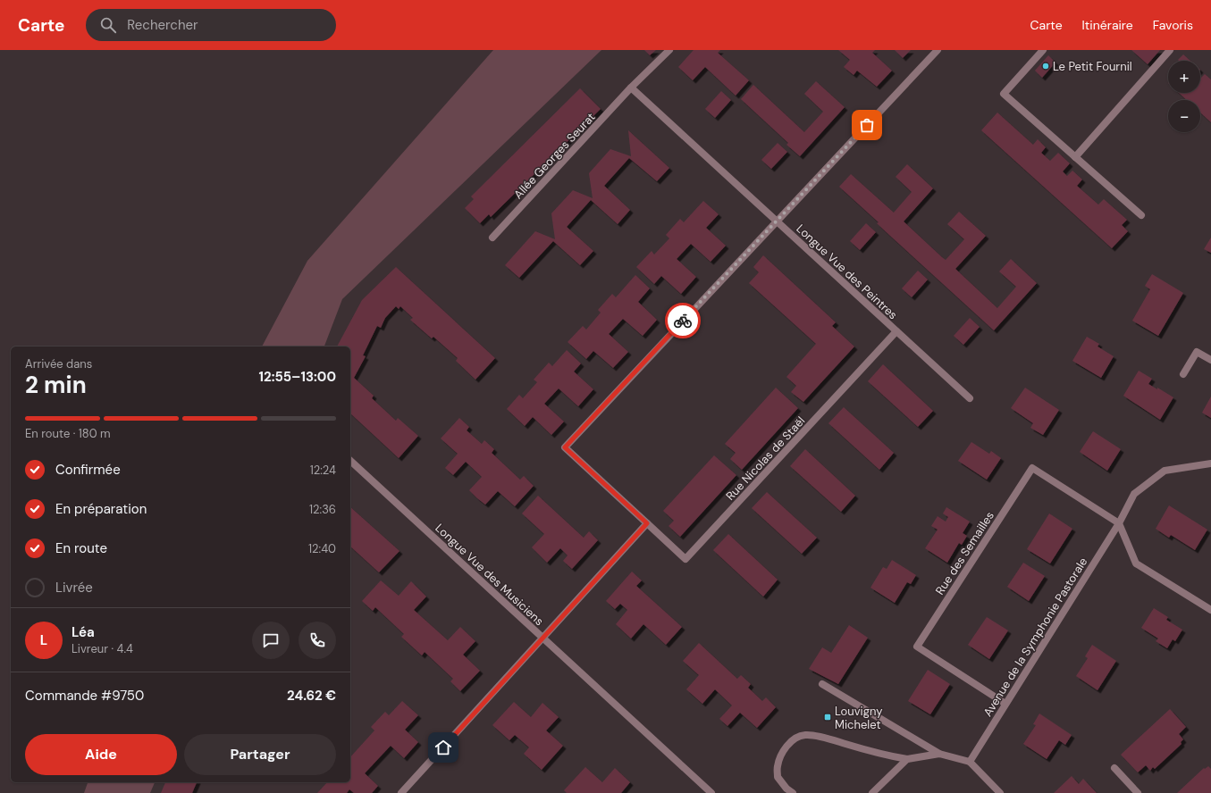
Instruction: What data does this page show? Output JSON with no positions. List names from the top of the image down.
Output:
{
  "streets": {
    "street": [
      "Allée Georges Seurat",
      "Longue Vue des Peintres",
      "Rue Nicolas de Staël",
      "Rue des Semailles",
      "Longue Vue des Musiciens",
      "Avenue de la Symphonie Pastorale"
    ]
  },
  "crossings": [
    ["Allée Georges Seurat", "Longue Vue des Peintres"],
    ["Longue Vue des Peintres", "Rue Nicolas de Staël"],
    ["Rue des Semailles", "Avenue de la Symphonie Pastorale"]
  ],
  "places": {
    "other": ["Le Petit Fournil"],
    "transit": ["Louvigny Michelet"]
  },
  "page": {
    "header": "Carte",
    "search": "Rechercher",
    "nav": ["Carte", "Itinéraire", "Favoris"],
    "map_buttons": ["+", "−"],
    "heading": ["2 min", "Arrivée dans", "12:55–13:00"],
    "panel": [
      "Léa",
      "Livreur · 4.4",
      "Commande #9750",
      "24.62 €"
    ],
    "bar": "En route · 180 m",
    "list": [
      ["Confirmée", "12:24"],
      ["En préparation", "12:36"],
      ["En route", "12:40"],
      "Livrée"
    ],
    "round": "L",
    "buttons": ["Aide", "Partager"]
  }
}
